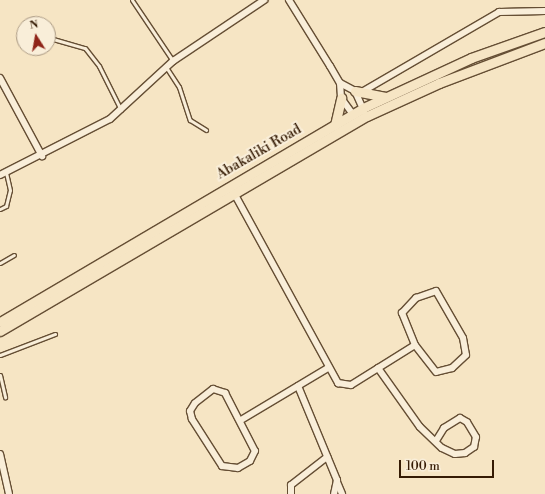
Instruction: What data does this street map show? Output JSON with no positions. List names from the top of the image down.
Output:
{
  "streets": {
    "main road": ["Abakaliki Road"]
  },
  "scale_bar": "100 m",
  "north": "top"
}
